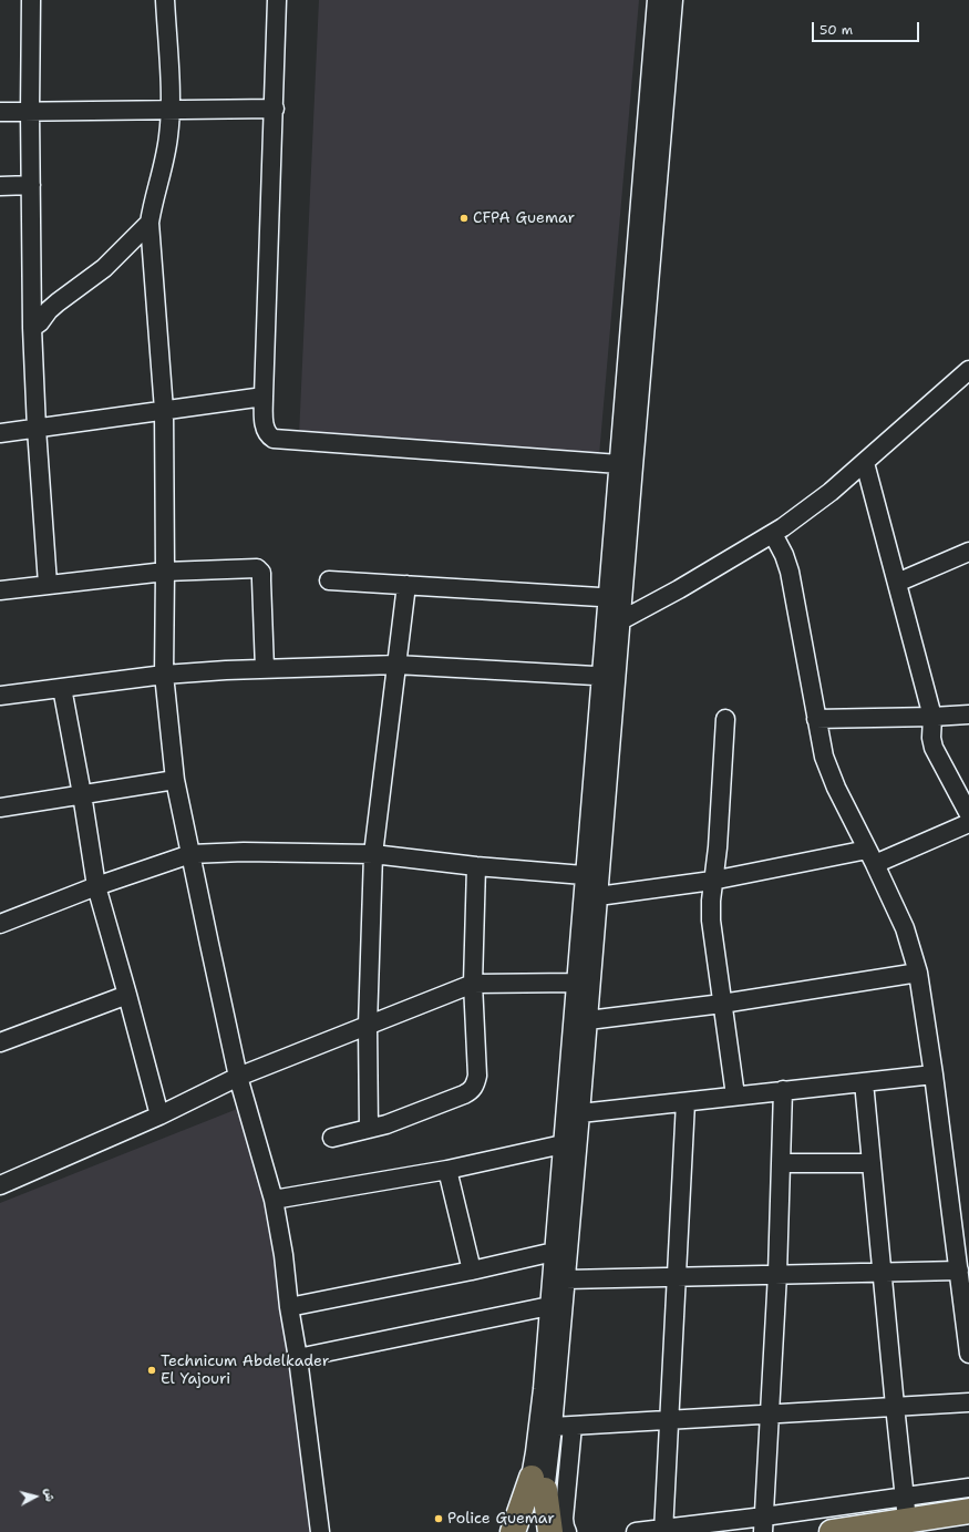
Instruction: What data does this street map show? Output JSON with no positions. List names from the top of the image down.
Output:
{
  "places": ["CFPA Guemar", "Technicum Abdelkader El Yajouri", "Police Guemar"],
  "scale_bar": "50 m",
  "north": "right"
}
